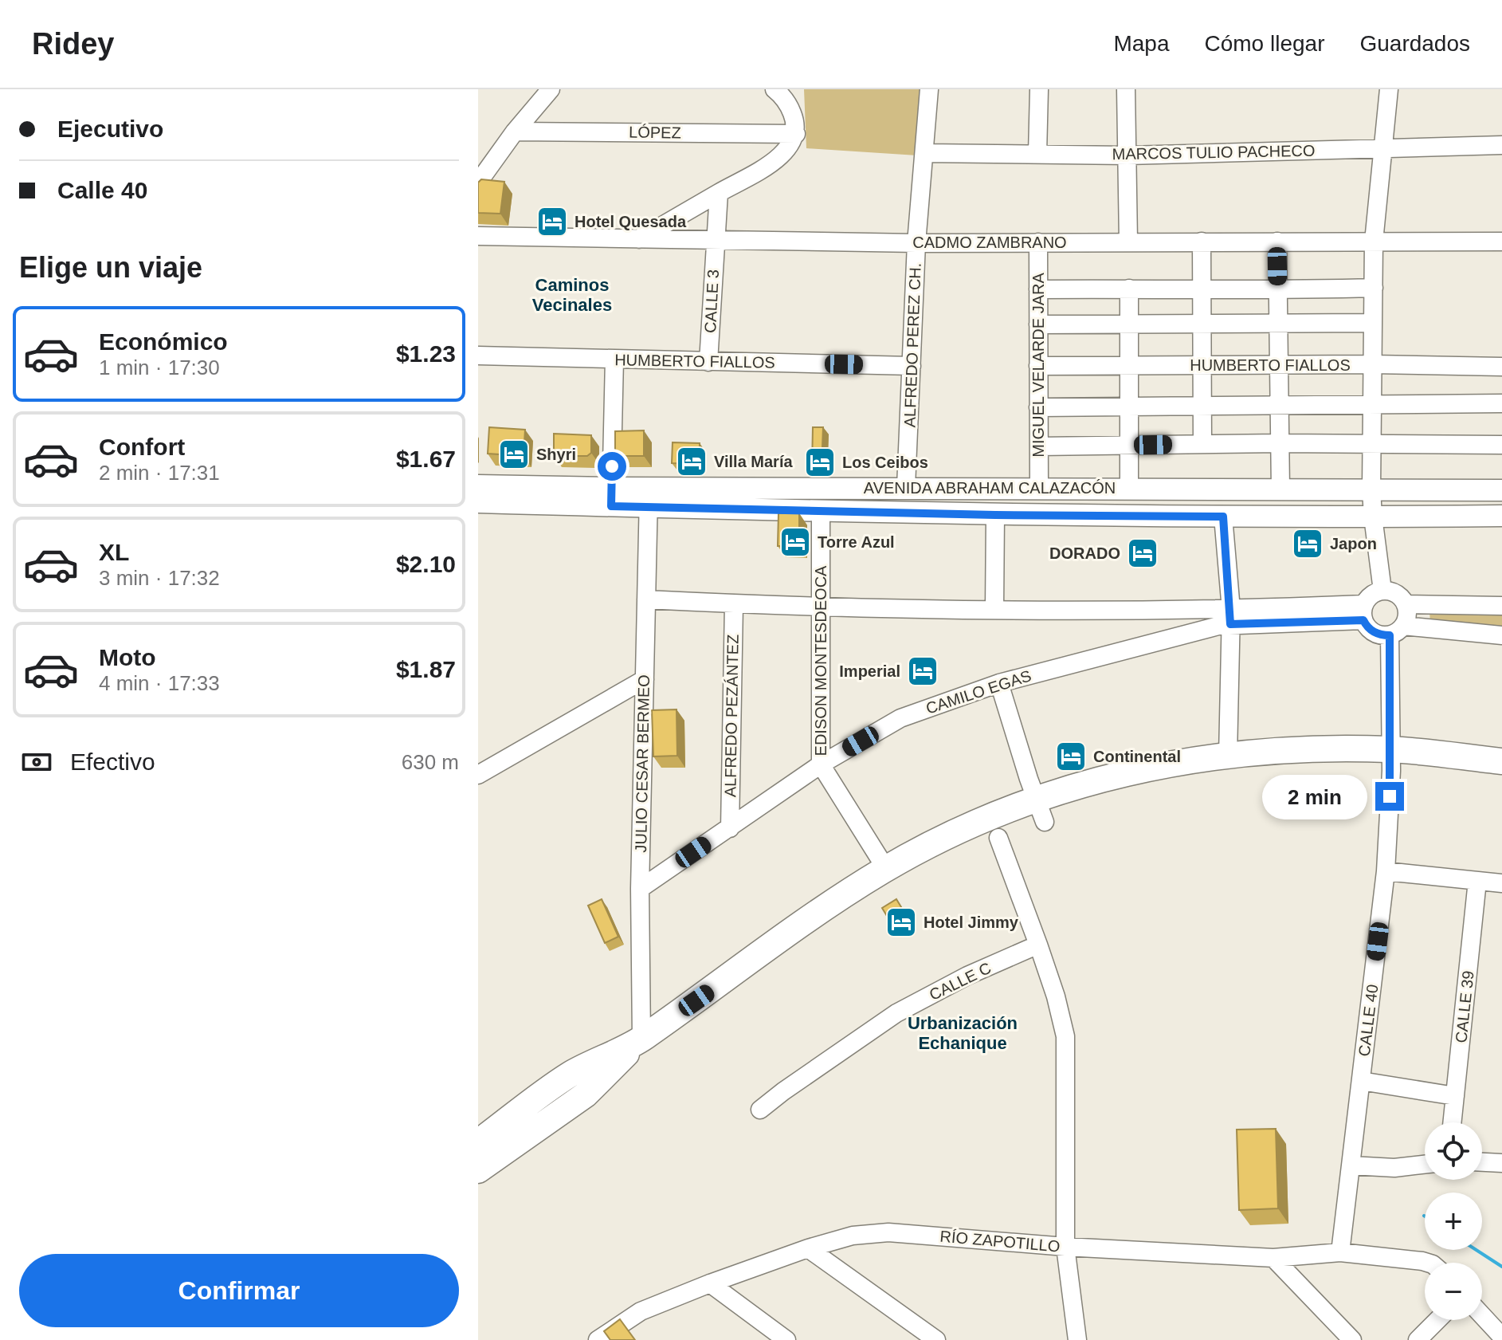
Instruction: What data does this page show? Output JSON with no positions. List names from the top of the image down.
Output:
{
  "streets": {
    "main road": ["AVENIDA ABRAHAM CALAZACÓN"],
    "street": [
      "LÓPEZ",
      "MARCOS TULIO PACHECO",
      "CADMO ZAMBRANO",
      "CALLE 3",
      "ALFREDO PEREZ CH.",
      "HUMBERTO FIALLOS",
      "MIGUEL VELARDE JARA",
      "EDISON MONTESDEOCA",
      "CAMILO EGAS",
      "ALFREDO PEZÁNTEZ",
      "JULIO CESAR BERMEO",
      "CALLE C",
      "CALLE 39",
      "CALLE 40",
      "RÍO ZAPOTILLO"
    ]
  },
  "crossings": [
    ["MARCOS TULIO PACHECO", "ALFREDO PEREZ CH."],
    ["CADMO ZAMBRANO", "CALLE 3"],
    ["CADMO ZAMBRANO", "ALFREDO PEREZ CH."],
    ["CADMO ZAMBRANO", "MIGUEL VELARDE JARA"],
    ["CALLE 3", "HUMBERTO FIALLOS"],
    ["ALFREDO PEREZ CH.", "HUMBERTO FIALLOS"],
    ["ALFREDO PEREZ CH.", "AVENIDA ABRAHAM CALAZACÓN"],
    ["HUMBERTO FIALLOS", "MIGUEL VELARDE JARA"],
    ["MIGUEL VELARDE JARA", "AVENIDA ABRAHAM CALAZACÓN"],
    ["AVENIDA ABRAHAM CALAZACÓN", "EDISON MONTESDEOCA"],
    ["AVENIDA ABRAHAM CALAZACÓN", "JULIO CESAR BERMEO"],
    ["EDISON MONTESDEOCA", "CAMILO EGAS"],
    ["CAMILO EGAS", "ALFREDO PEZÁNTEZ"],
    ["CAMILO EGAS", "JULIO CESAR BERMEO"],
    ["CAMILO EGAS", "CALLE 40"],
    ["CALLE 40", "RÍO ZAPOTILLO"]
  ],
  "districts": ["Caminos Vecinales", "Urbanización Echanique"],
  "places": {
    "hotel": [
      "Hotel Quesada",
      "Shyri",
      "Villa María",
      "Los Ceibos",
      "Torre Azul",
      "Japon",
      "DORADO",
      "Imperial",
      "Continental",
      "Hotel Jimmy"
    ]
  },
  "page": {
    "header": "Ridey",
    "nav": ["Mapa", "Cómo llegar", "Guardados"],
    "banner": ["Ejecutivo", "Calle 40"],
    "heading": "Elige un viaje",
    "list": [
      {
        "name": "Económico",
        "note": "1 min · 17:30",
        "value": "$1.23"
      },
      {
        "name": "Confort",
        "note": "2 min · 17:31",
        "value": "$1.67"
      },
      {
        "name": "XL",
        "note": "3 min · 17:32",
        "value": "$2.10"
      },
      {
        "name": "Moto",
        "note": "4 min · 17:33",
        "value": "$1.87"
      }
    ],
    "pay": ["Efectivo", "630 m"],
    "bubble": "2 min",
    "map_buttons": ["+", "−"],
    "buttons": "Confirmar"
  }
}
